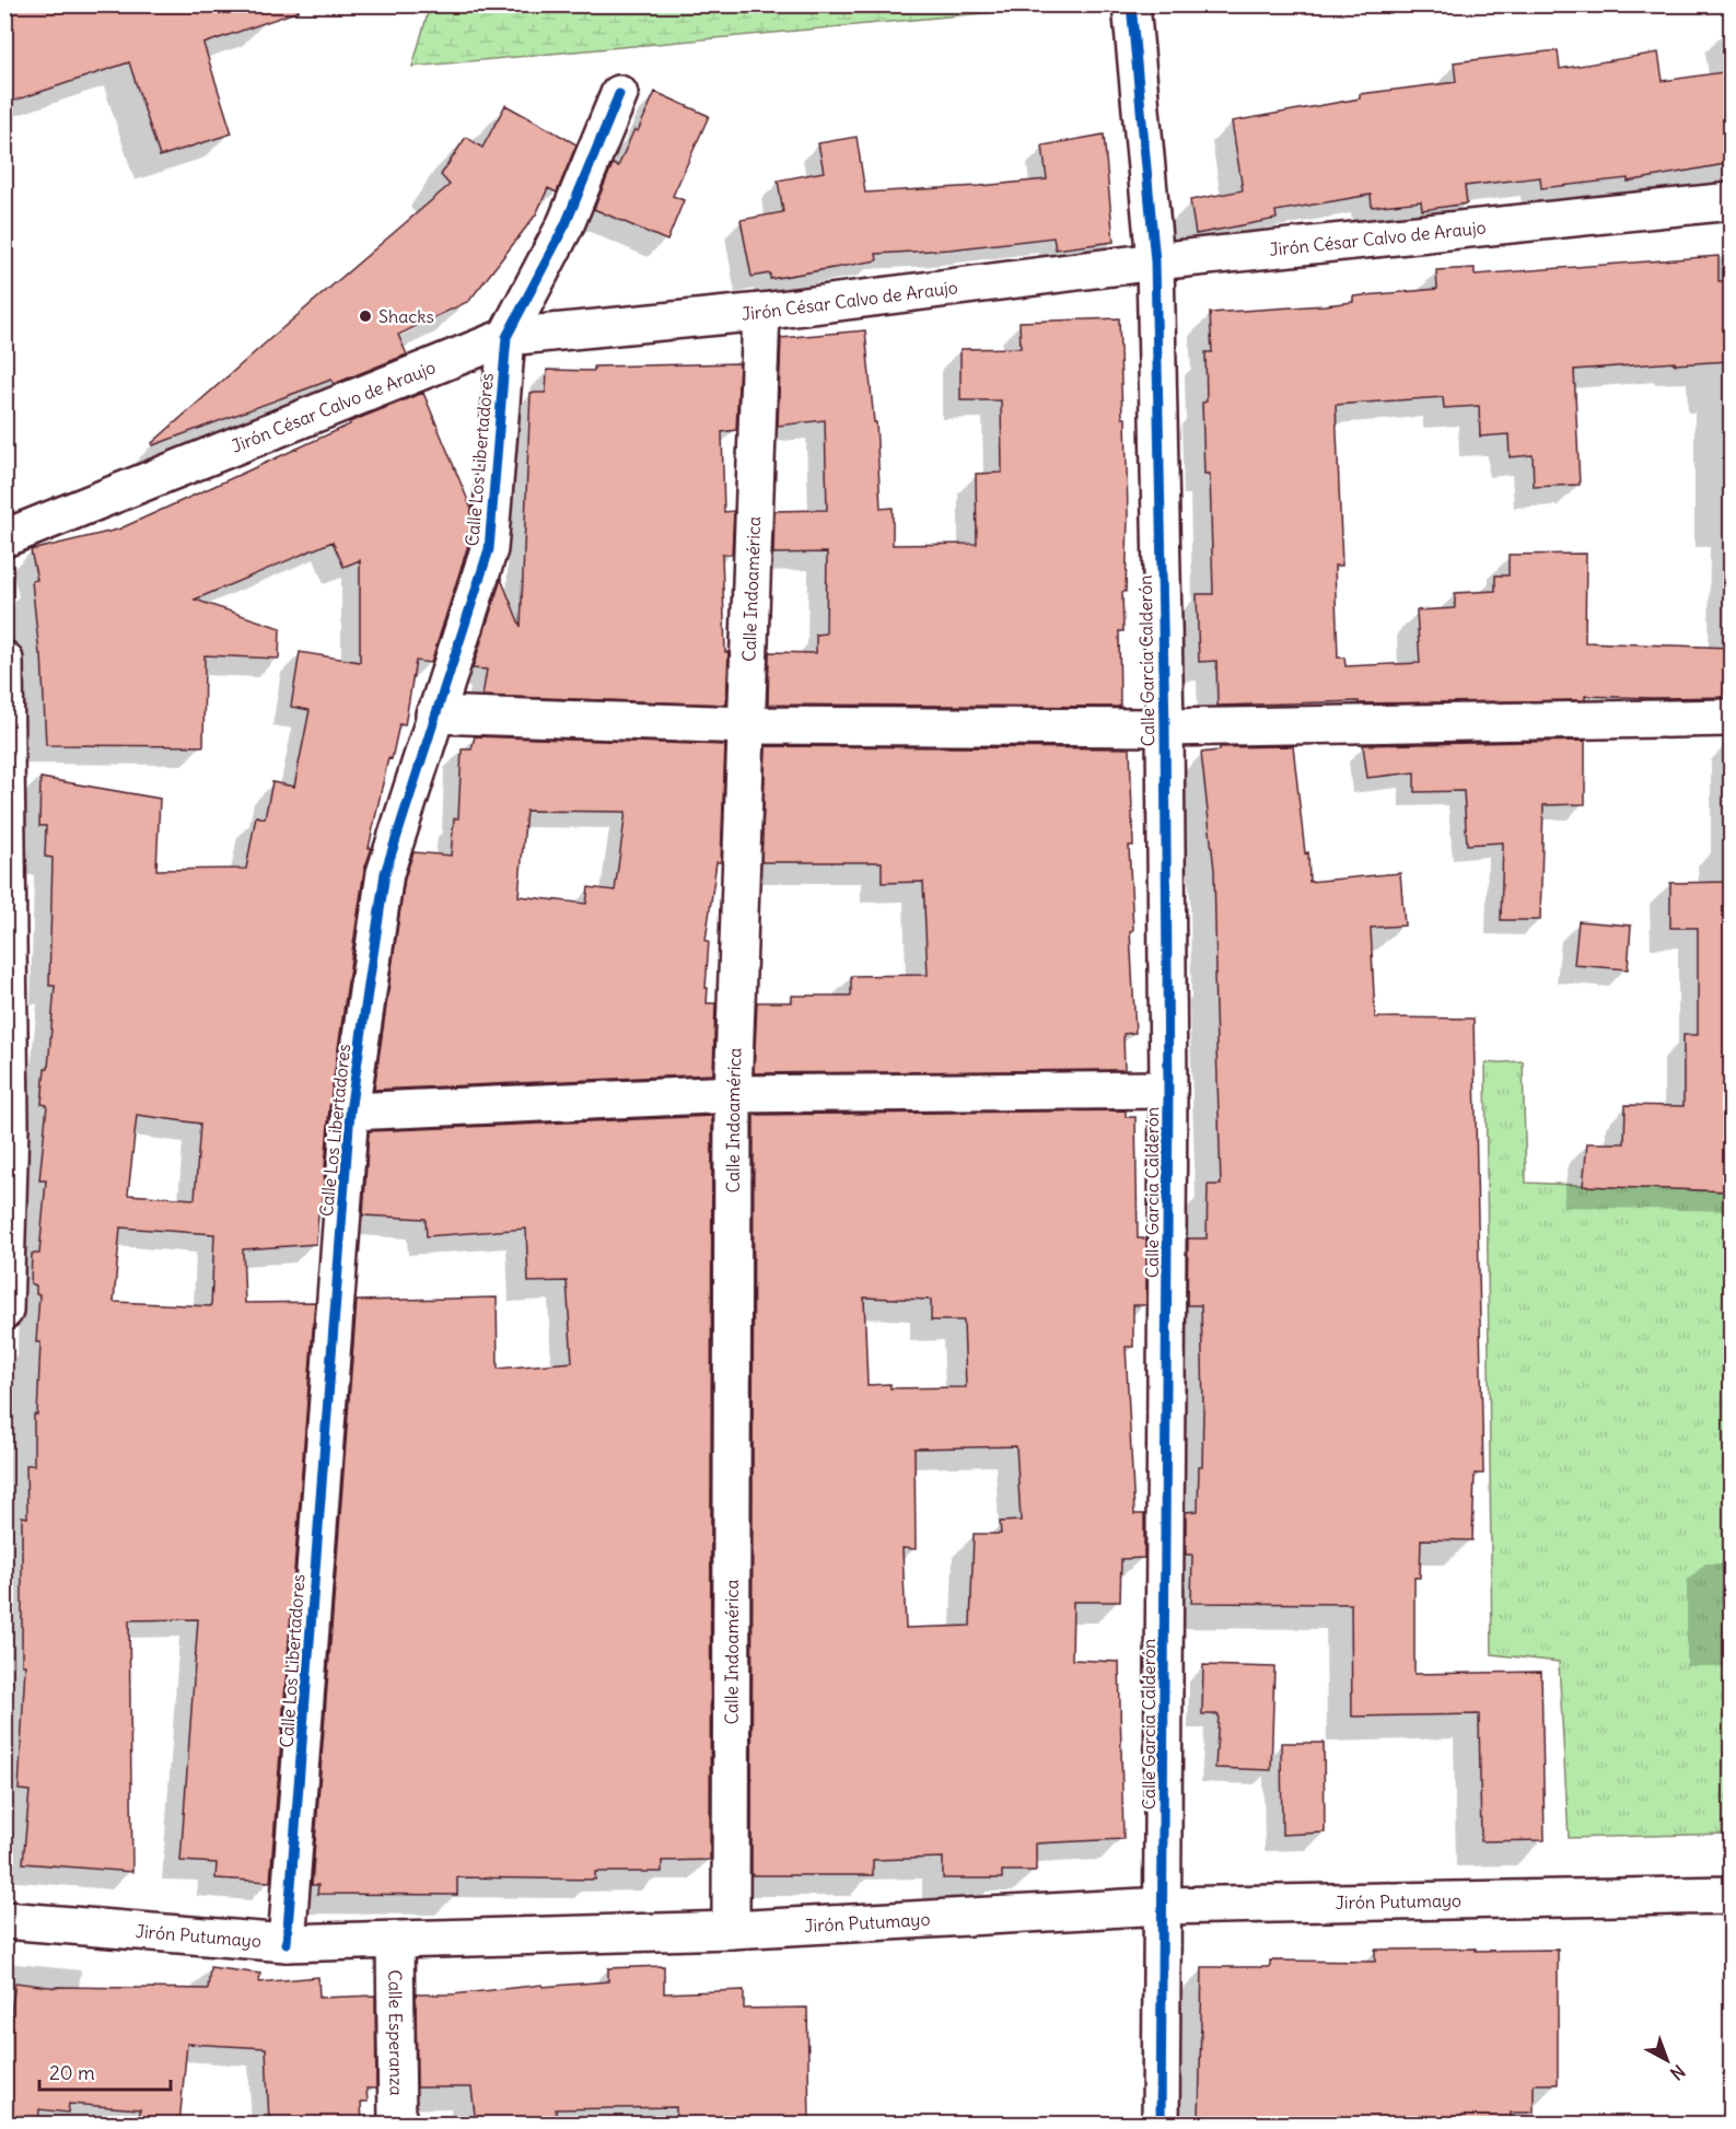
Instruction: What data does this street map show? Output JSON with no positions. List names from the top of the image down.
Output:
{
  "streets": {
    "street": [
      "Jirón César Calvo de Araujo",
      "Calle Los Libertadores",
      "Calle Indoamérica",
      "Calle García Calderón",
      "Jirón Putumayo",
      "Calle Esperanza"
    ]
  },
  "crossings": [
    ["Jirón César Calvo de Araujo", "Calle Los Libertadores"],
    ["Jirón César Calvo de Araujo", "Calle Indoamérica"],
    ["Jirón César Calvo de Araujo", "Calle García Calderón"],
    ["Calle Los Libertadores", "Jirón Putumayo"],
    ["Calle Indoamérica", "Jirón Putumayo"],
    ["Calle García Calderón", "Jirón Putumayo"],
    ["Jirón Putumayo", "Calle Esperanza"]
  ],
  "places": ["Shacks"],
  "scale_bar": "20 m",
  "north": "bottom right"
}
